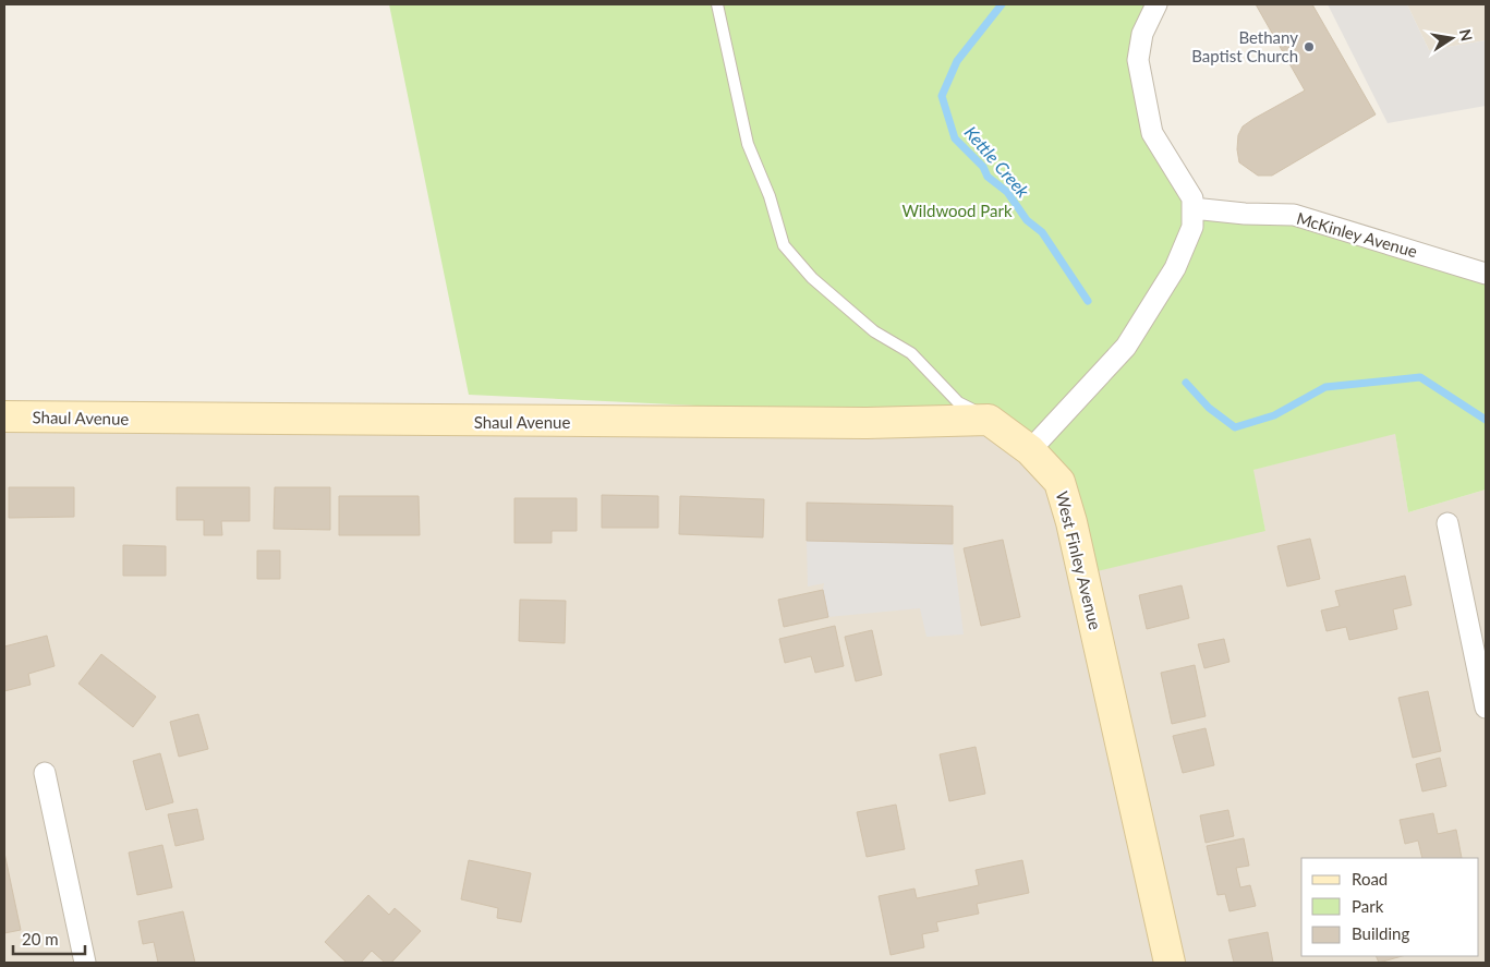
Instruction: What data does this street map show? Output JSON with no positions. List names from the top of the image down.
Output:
{
  "streets": {
    "main road": ["Shaul Avenue", "West Finley Avenue"],
    "street": ["McKinley Avenue"]
  },
  "water": ["Kettle Creek"],
  "parks": ["Wildwood Park"],
  "places": ["Bethany Baptist Church"],
  "legend": ["Road", "Park", "Building"],
  "scale_bar": "20 m",
  "north": "right"
}
